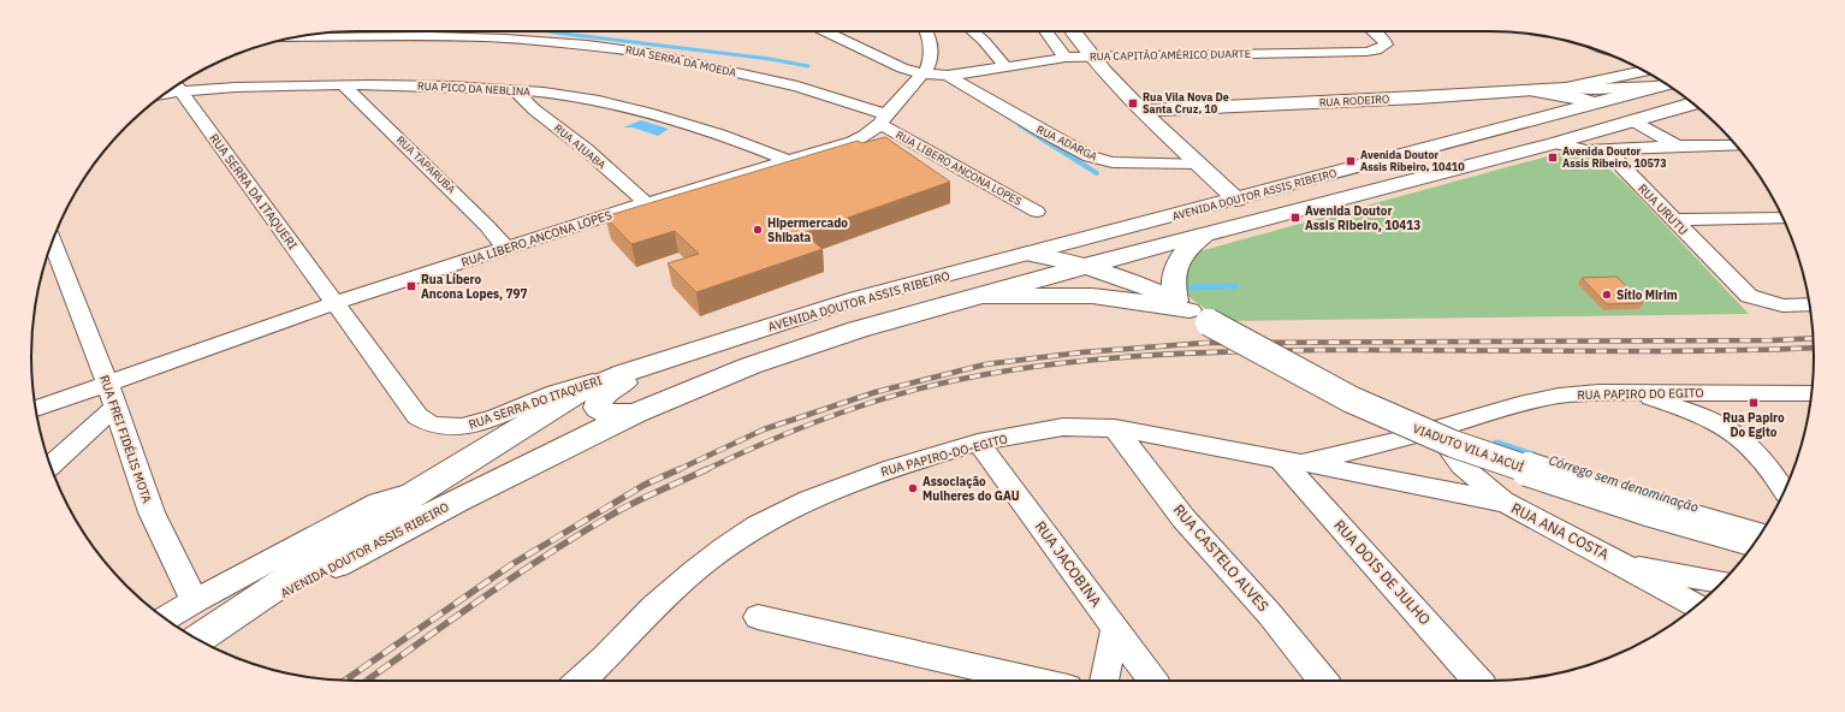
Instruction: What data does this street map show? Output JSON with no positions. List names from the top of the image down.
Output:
{
  "streets": {
    "main road": ["RUA RODEIRO", "AVENIDA DOUTOR ASSIS RIBEIRO", "VIADUTO VILA JACUÍ"],
    "street": [
      "RUA CAPITÃO AMÉRICO DUARTE",
      "RUA SERRA DA MOEDA",
      "RUA PICO DA NEBLINA",
      "RUA ADARGA",
      "RUA AIUABA",
      "RUA TAPARUBA",
      "RUA LIBERO ANCONA LOPES",
      "RUA SERRA DA ITAQUERI",
      "RUA URUTU",
      "RUA PAPIRO DO EGITO",
      "RUA SERRA DO ITAQUERI",
      "RUA FREI FIDÉLIS MOTA",
      "RUA PAPIRO-DO-EGITO",
      "RUA ANA COSTA",
      "RUA CASTELO ALVES",
      "RUA JACOBINA",
      "RUA DOIS DE JULHO"
    ]
  },
  "crossings": [
    ["RUA CAPITÃO AMÉRICO DUARTE", "RUA ADARGA"],
    ["RUA CAPITÃO AMÉRICO DUARTE", "RUA LIBERO ANCONA LOPES"],
    ["RUA SERRA DA MOEDA", "RUA LIBERO ANCONA LOPES"],
    ["RUA PICO DA NEBLINA", "RUA AIUABA"],
    ["RUA PICO DA NEBLINA", "RUA TAPARUBA"],
    ["RUA PICO DA NEBLINA", "RUA LIBERO ANCONA LOPES"],
    ["RUA PICO DA NEBLINA", "RUA SERRA DA ITAQUERI"],
    ["RUA AIUABA", "RUA LIBERO ANCONA LOPES"],
    ["RUA TAPARUBA", "RUA LIBERO ANCONA LOPES"],
    ["RUA LIBERO ANCONA LOPES", "RUA SERRA DA ITAQUERI"],
    ["RUA LIBERO ANCONA LOPES", "RUA SERRA DO ITAQUERI"],
    ["RUA LIBERO ANCONA LOPES", "RUA FREI FIDÉLIS MOTA"],
    ["RUA SERRA DA ITAQUERI", "RUA SERRA DO ITAQUERI"],
    ["AVENIDA DOUTOR ASSIS RIBEIRO", "RUA SERRA DO ITAQUERI"],
    ["AVENIDA DOUTOR ASSIS RIBEIRO", "VIADUTO VILA JACUÍ"],
    ["RUA PAPIRO DO EGITO", "RUA PAPIRO-DO-EGITO"],
    ["RUA PAPIRO DO EGITO", "RUA ANA COSTA"],
    ["RUA PAPIRO-DO-EGITO", "RUA ANA COSTA"],
    ["RUA PAPIRO-DO-EGITO", "RUA CASTELO ALVES"],
    ["RUA PAPIRO-DO-EGITO", "RUA JACOBINA"],
    ["RUA PAPIRO-DO-EGITO", "RUA DOIS DE JULHO"]
  ],
  "water": ["Córrego sem denominação"],
  "places": {
    "transit": [
      "Rua Vila Nova De Santa Cruz, 10",
      "Avenida Doutor Assis Ribeiro, 10573",
      "Avenida Doutor Assis Ribeiro, 10410",
      "Avenida Doutor Assis Ribeiro, 10413",
      "Rua Líbero Ancona Lopes, 797",
      "Rua Papiro Do Egito"
    ],
    "other": ["Hipermercado Shibata", "Sítio Mirim", "Associação Mulheres do GAU"]
  }
}
